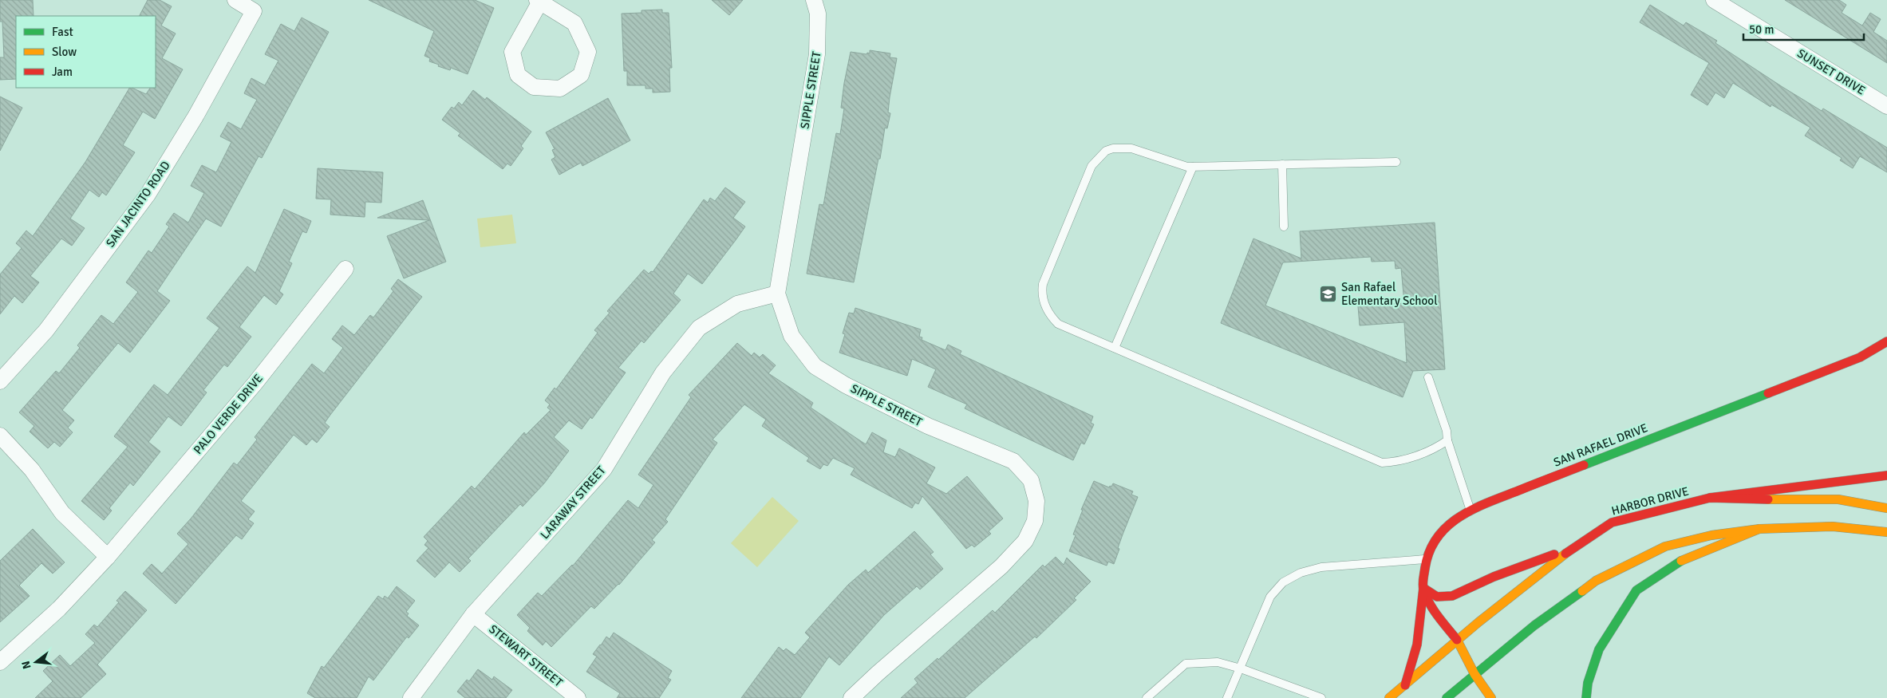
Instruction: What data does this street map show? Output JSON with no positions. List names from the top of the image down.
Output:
{
  "streets": {
    "main road": ["SAN RAFAEL DRIVE", "HARBOR DRIVE"],
    "street": [
      "SUNSET DRIVE",
      "SIPPLE STREET",
      "SAN JACINTO ROAD",
      "PALO VERDE DRIVE",
      "LARAWAY STREET",
      "STEWART STREET"
    ]
  },
  "crossings": [
    ["SIPPLE STREET", "LARAWAY STREET"],
    ["SAN RAFAEL DRIVE", "HARBOR DRIVE"],
    ["LARAWAY STREET", "STEWART STREET"]
  ],
  "places": {
    "school or university": ["San Rafael Elementary School"]
  },
  "legend": ["Fast", "Slow", "Jam"],
  "scale_bar": "50 m",
  "north": "left"
}
